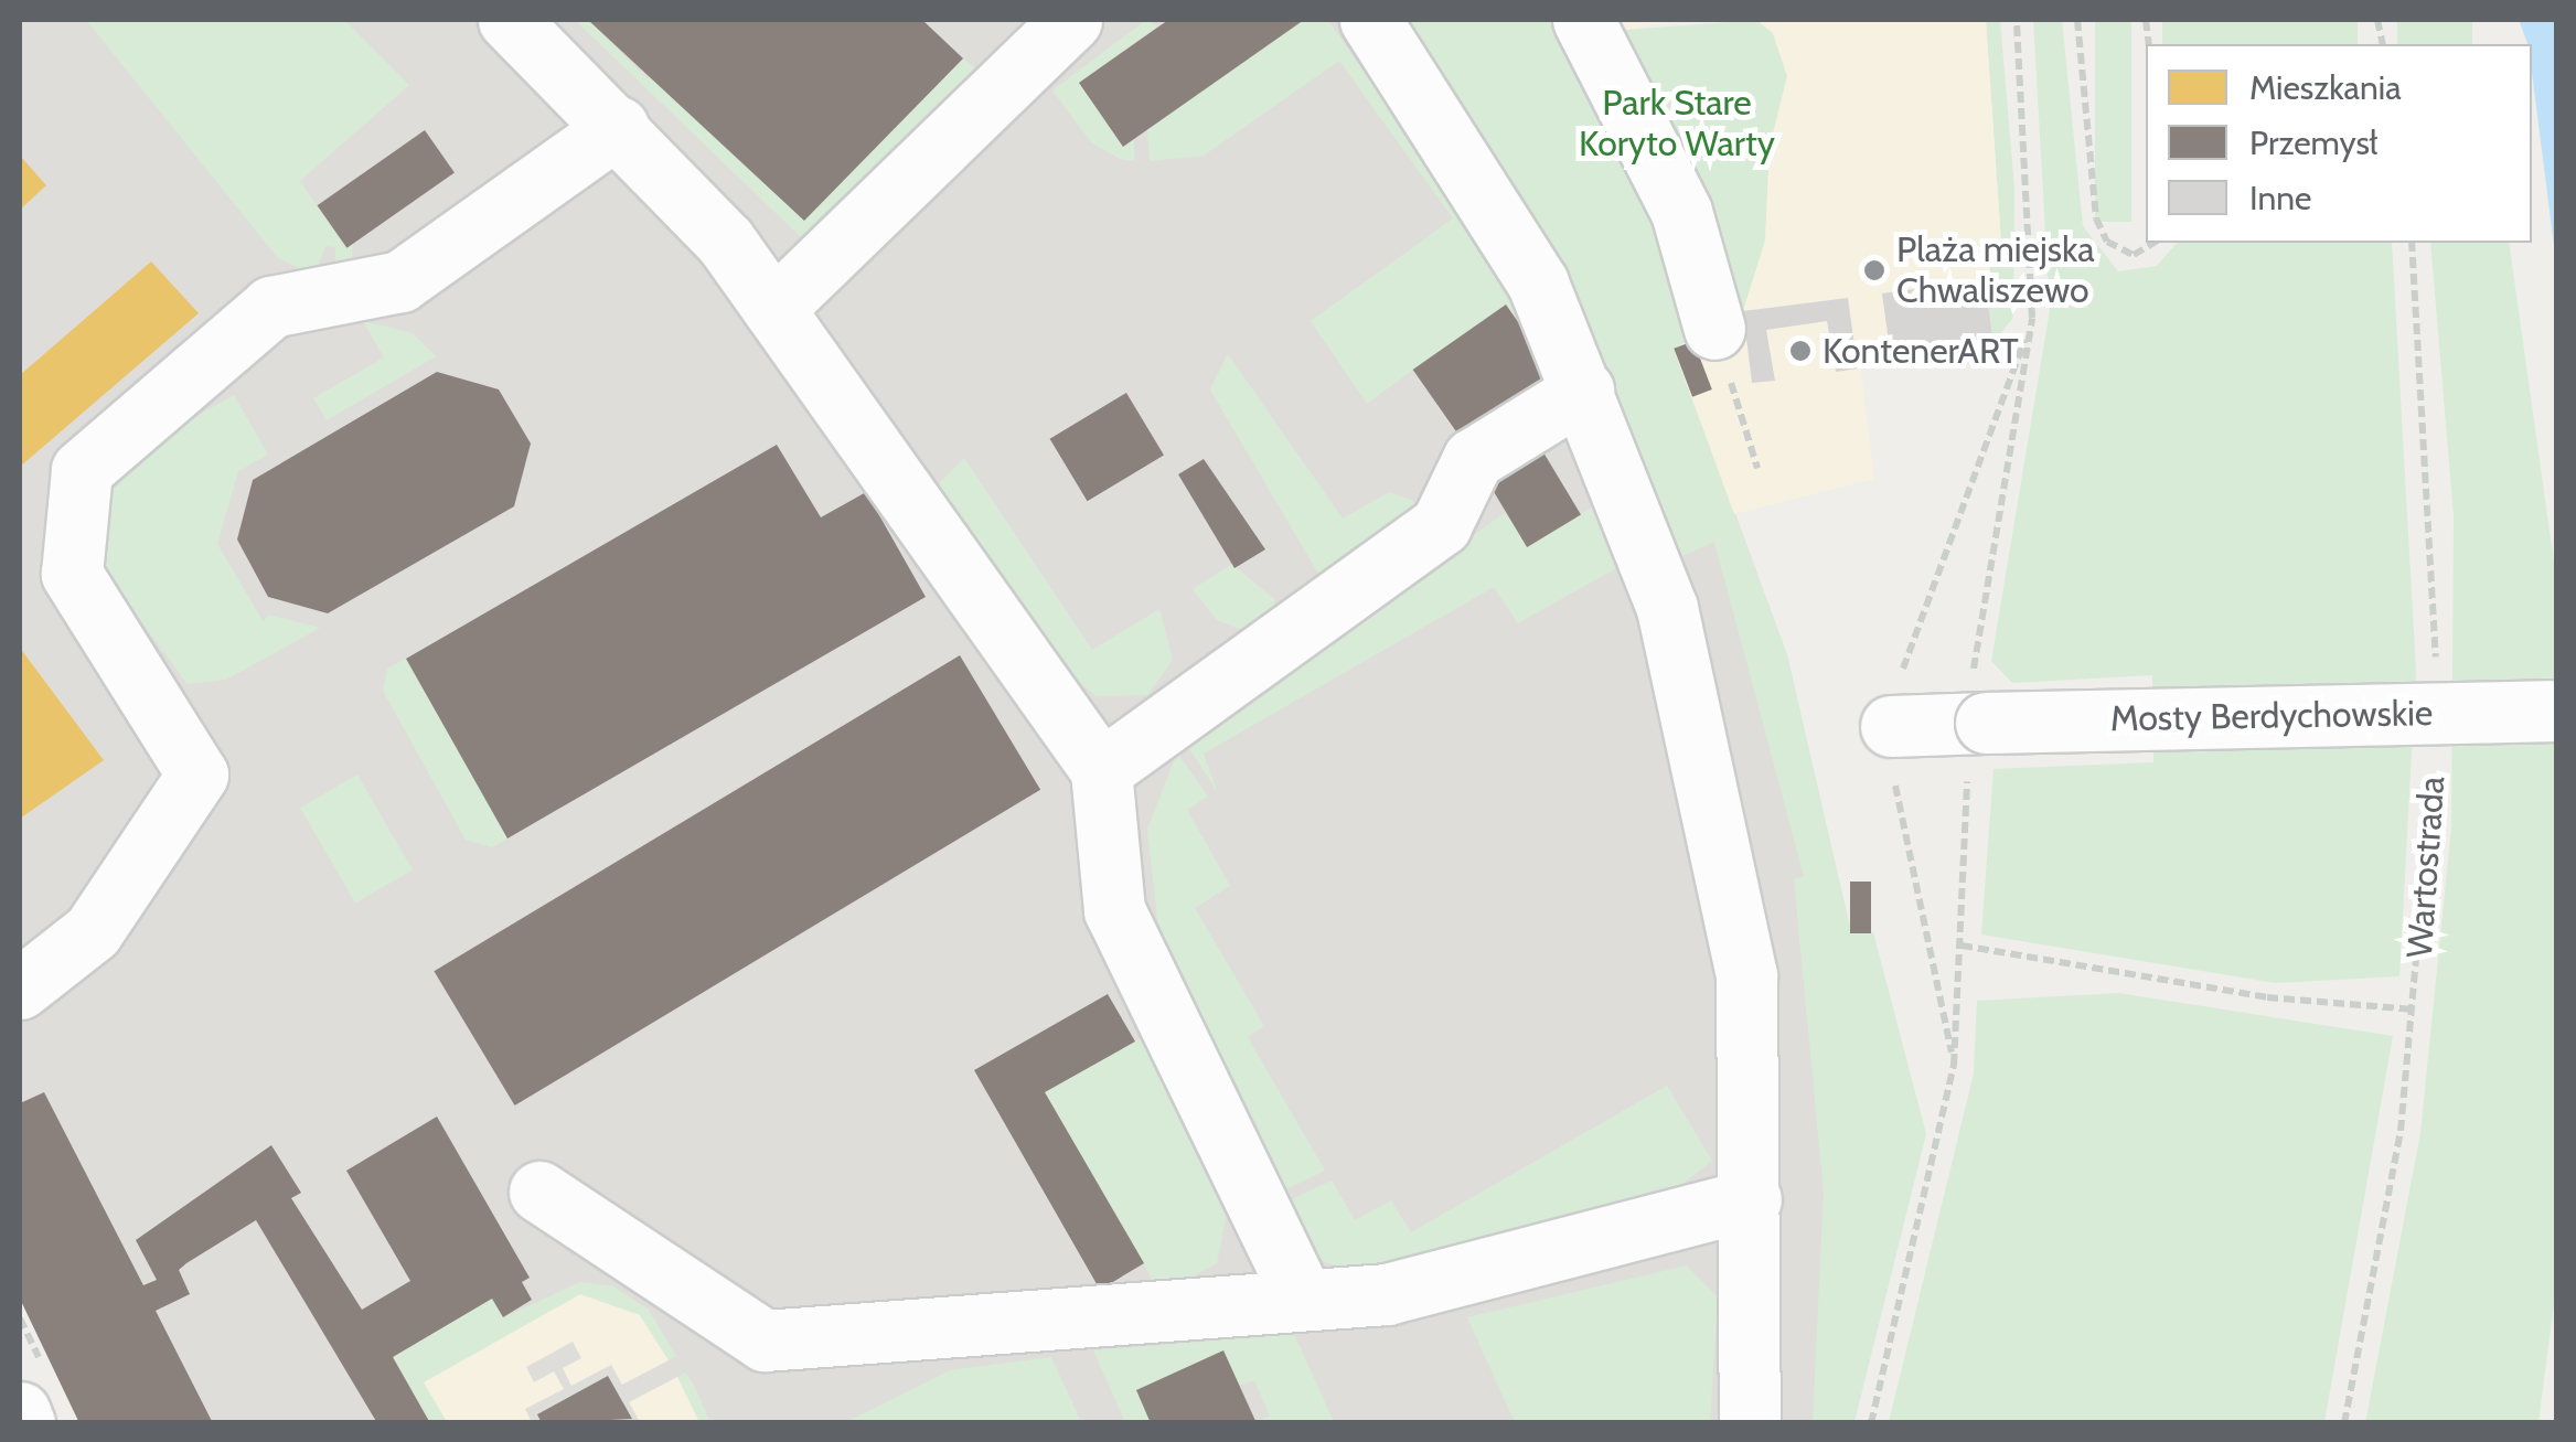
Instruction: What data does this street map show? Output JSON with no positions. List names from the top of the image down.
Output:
{
  "streets": {
    "street": ["Mosty Berdychowskie"],
    "path": ["Wartostrada"]
  },
  "parks": ["Park Stare Koryto Warty"],
  "places": ["Plaża miejska Chwaliszewo", "KontenerART"],
  "legend": ["Mieszkania", "Przemysł", "Inne"]
}
